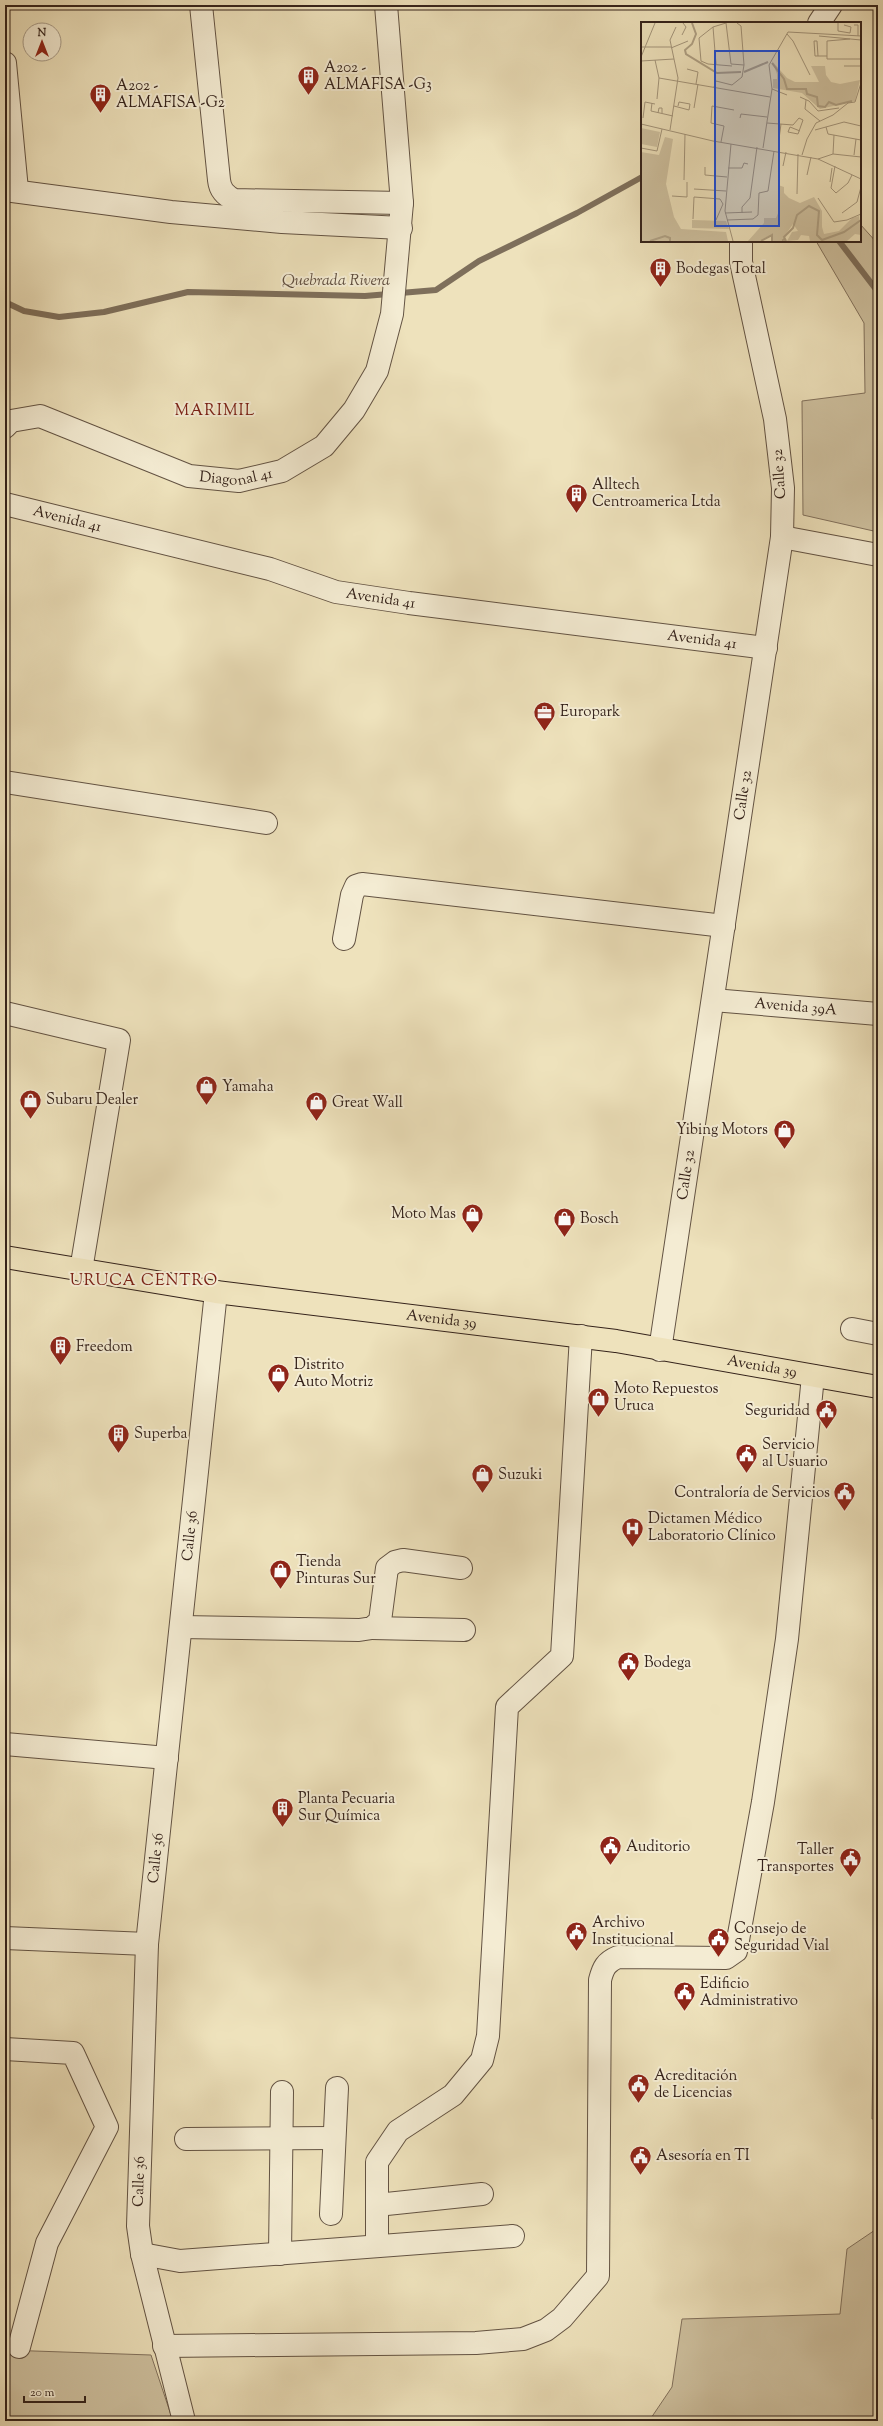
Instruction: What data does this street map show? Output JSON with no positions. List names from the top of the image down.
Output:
{
  "streets": {
    "main road": ["Avenida 39"],
    "street": [
      "Diagonal 41",
      "Calle 32",
      "Avenida 41",
      "Avenida 39A",
      "Calle 36"
    ]
  },
  "crossings": [
    ["Calle 32", "Avenida 41"],
    ["Calle 32", "Avenida 39A"],
    ["Calle 32", "Avenida 39"],
    ["Avenida 39", "Calle 36"]
  ],
  "districts": ["MARIMIL", "URUCA CENTRO"],
  "water": ["Quebrada Rivera"],
  "places": {
    "building": [
      "A202 - ALMAFISA -G3",
      "A202 - ALMAFISA -G2",
      "Bodegas Total",
      "Alltech Centroamerica Ltda",
      "Freedom",
      "Superba",
      "Planta Pecuaria Sur Química"
    ],
    "office": ["Europark"],
    "shop": [
      "Yamaha",
      "Subaru Dealer",
      "Great Wall",
      "Yibing Motors",
      "Moto Mas",
      "Bosch",
      "Distrito Auto Motriz",
      "Moto Repuestos Uruca",
      "Suzuki",
      "Tienda Pinturas Sur"
    ],
    "public building": [
      "Seguridad",
      "Servicio al Usuario",
      "Contraloría de Servicios",
      "Bodega",
      "Auditorio",
      "Taller Transportes",
      "Archivo Institucional",
      "Consejo de Seguridad Vial",
      "Edificio Administrativo",
      "Acreditación de Licencias",
      "Asesoría en TI"
    ],
    "hospital": ["Dictamen Médico Laboratorio Clínico"]
  },
  "scale_bar": "20 m",
  "north": "top"
}
